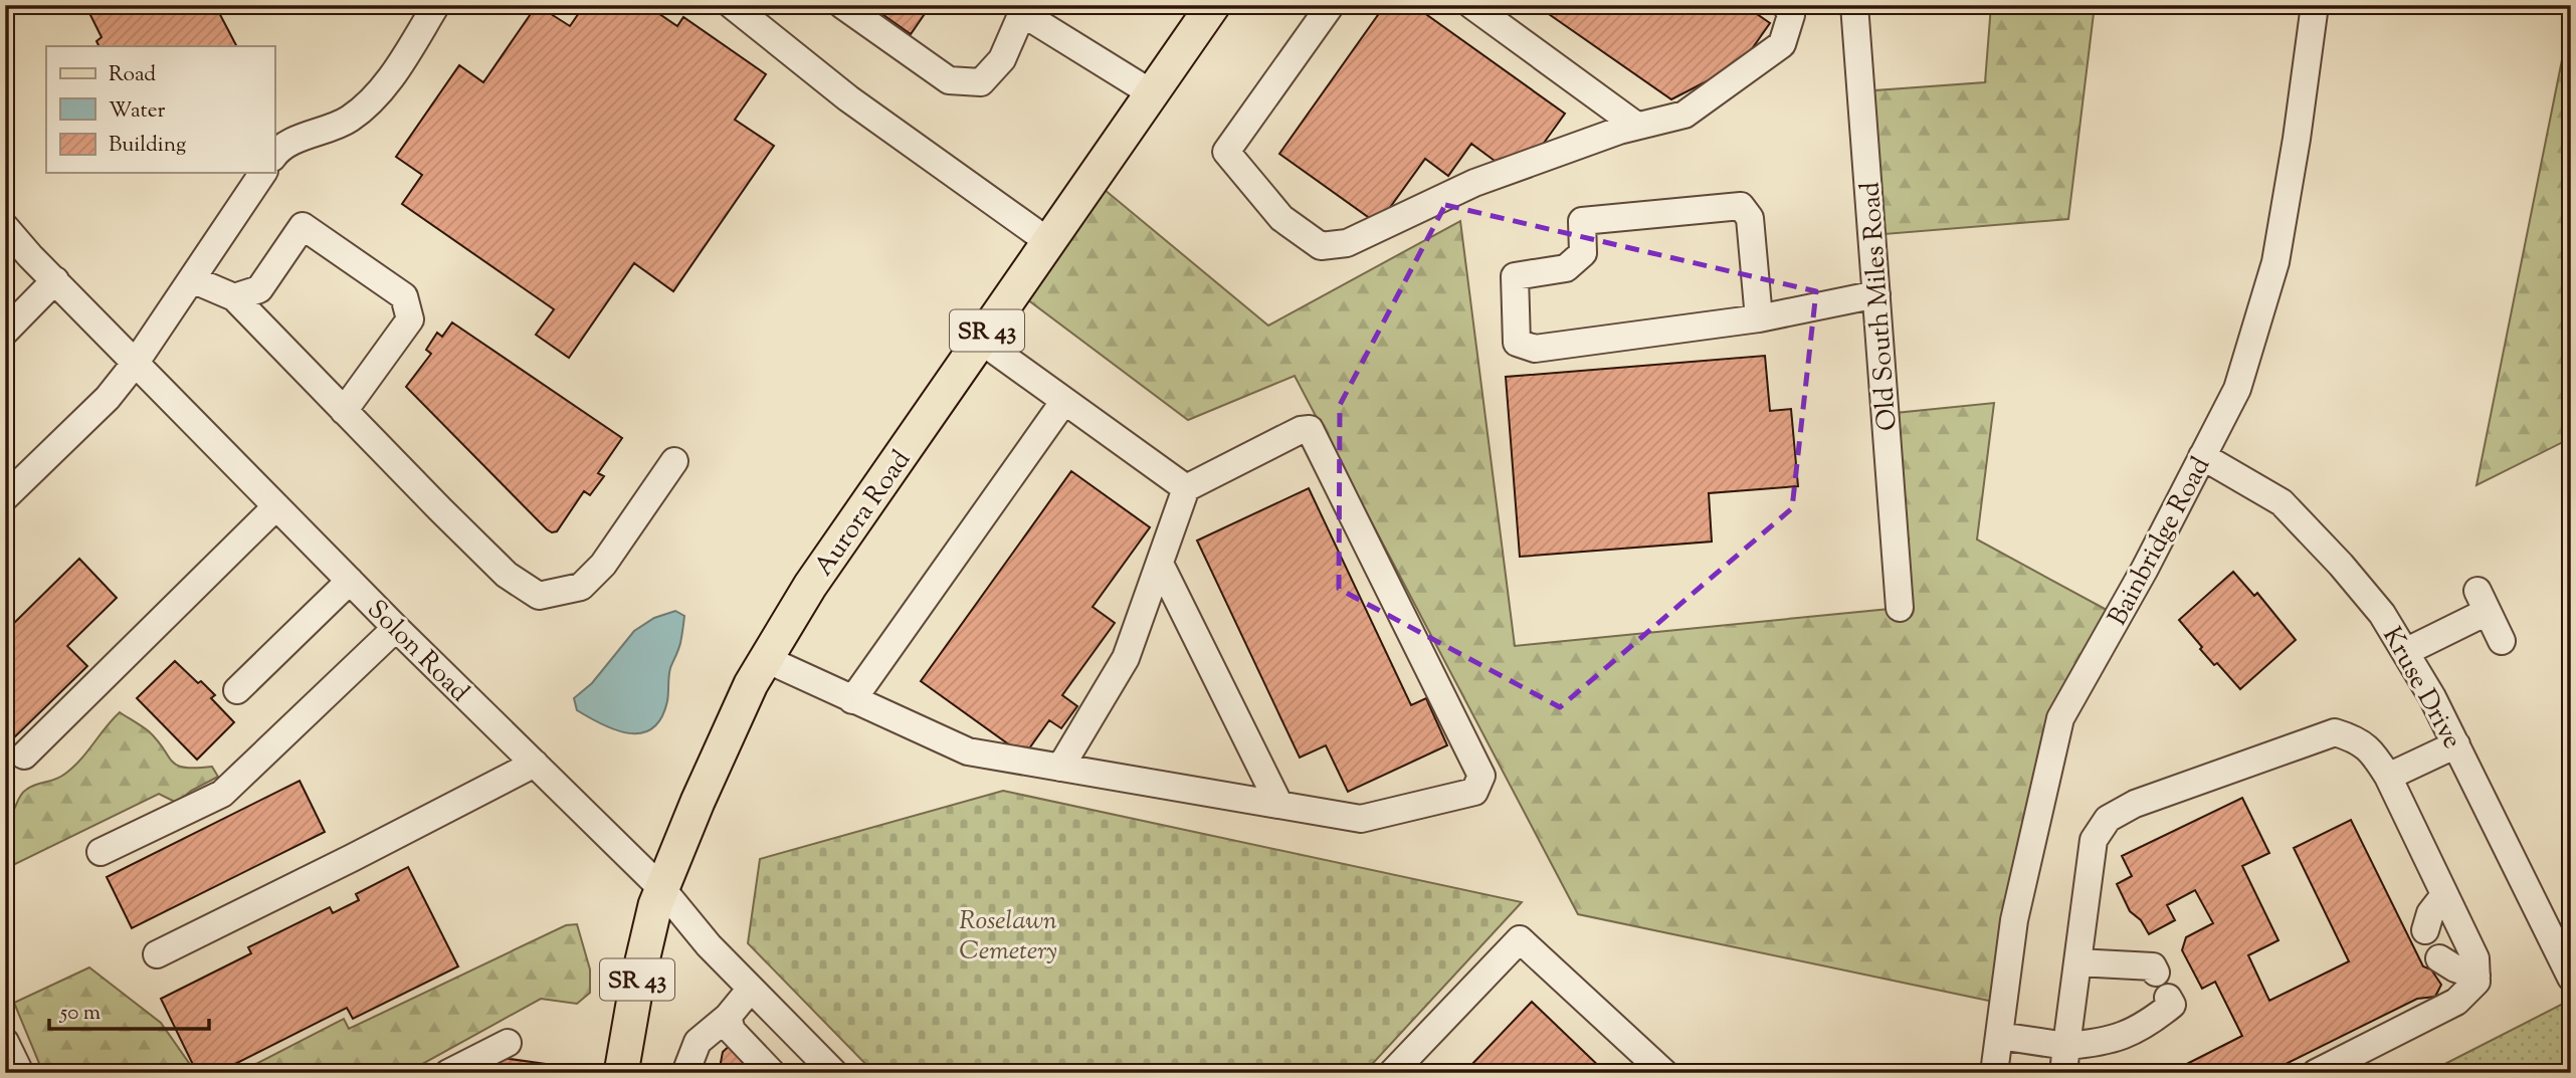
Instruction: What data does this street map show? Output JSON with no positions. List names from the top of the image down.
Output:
{
  "streets": {
    "main road": ["SR 43", "Aurora Road"],
    "street": [
      "Old South Miles Road",
      "Bainbridge Road",
      "Solon Road",
      "Kruse Drive"
    ]
  },
  "crossings": [
    ["Aurora Road", "Solon Road"],
    ["Bainbridge Road", "Kruse Drive"]
  ],
  "parks": ["Roselawn Cemetery"],
  "legend": ["Road", "Water", "Building"],
  "scale_bar": "50 m"
}
